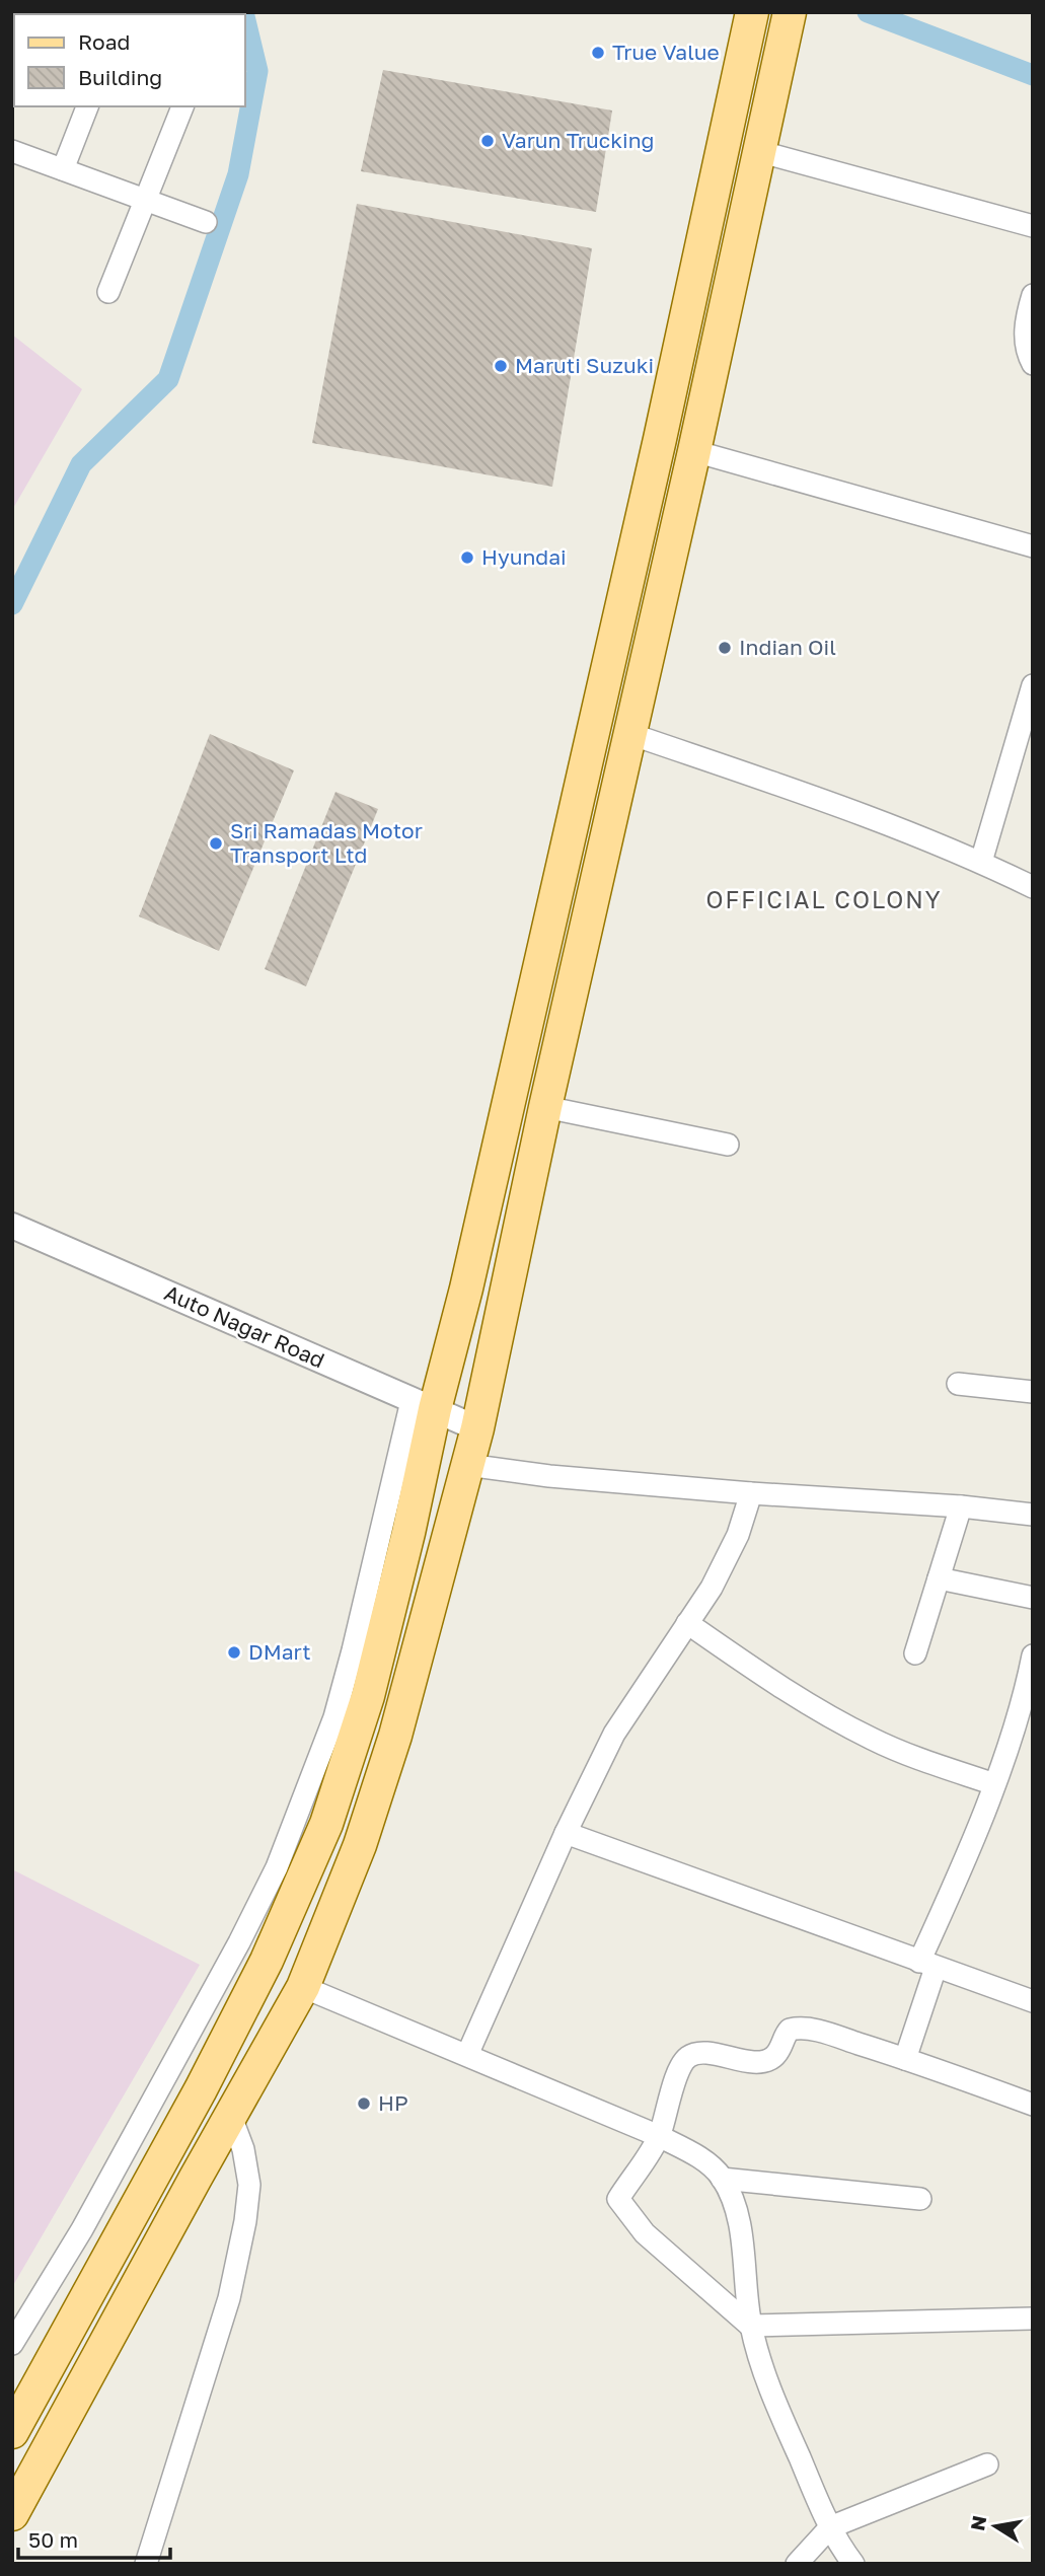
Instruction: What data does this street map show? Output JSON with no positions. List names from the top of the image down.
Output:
{
  "streets": {
    "street": ["Auto Nagar Road"]
  },
  "districts": ["OFFICIAL COLONY"],
  "places": [
    "True Value",
    "Varun Trucking",
    "Maruti Suzuki",
    "Hyundai",
    "Indian Oil",
    "Sri Ramadas Motor Transport Ltd",
    "DMart",
    "HP"
  ],
  "legend": ["Road", "Building"],
  "scale_bar": "50 m",
  "north": "left"
}
